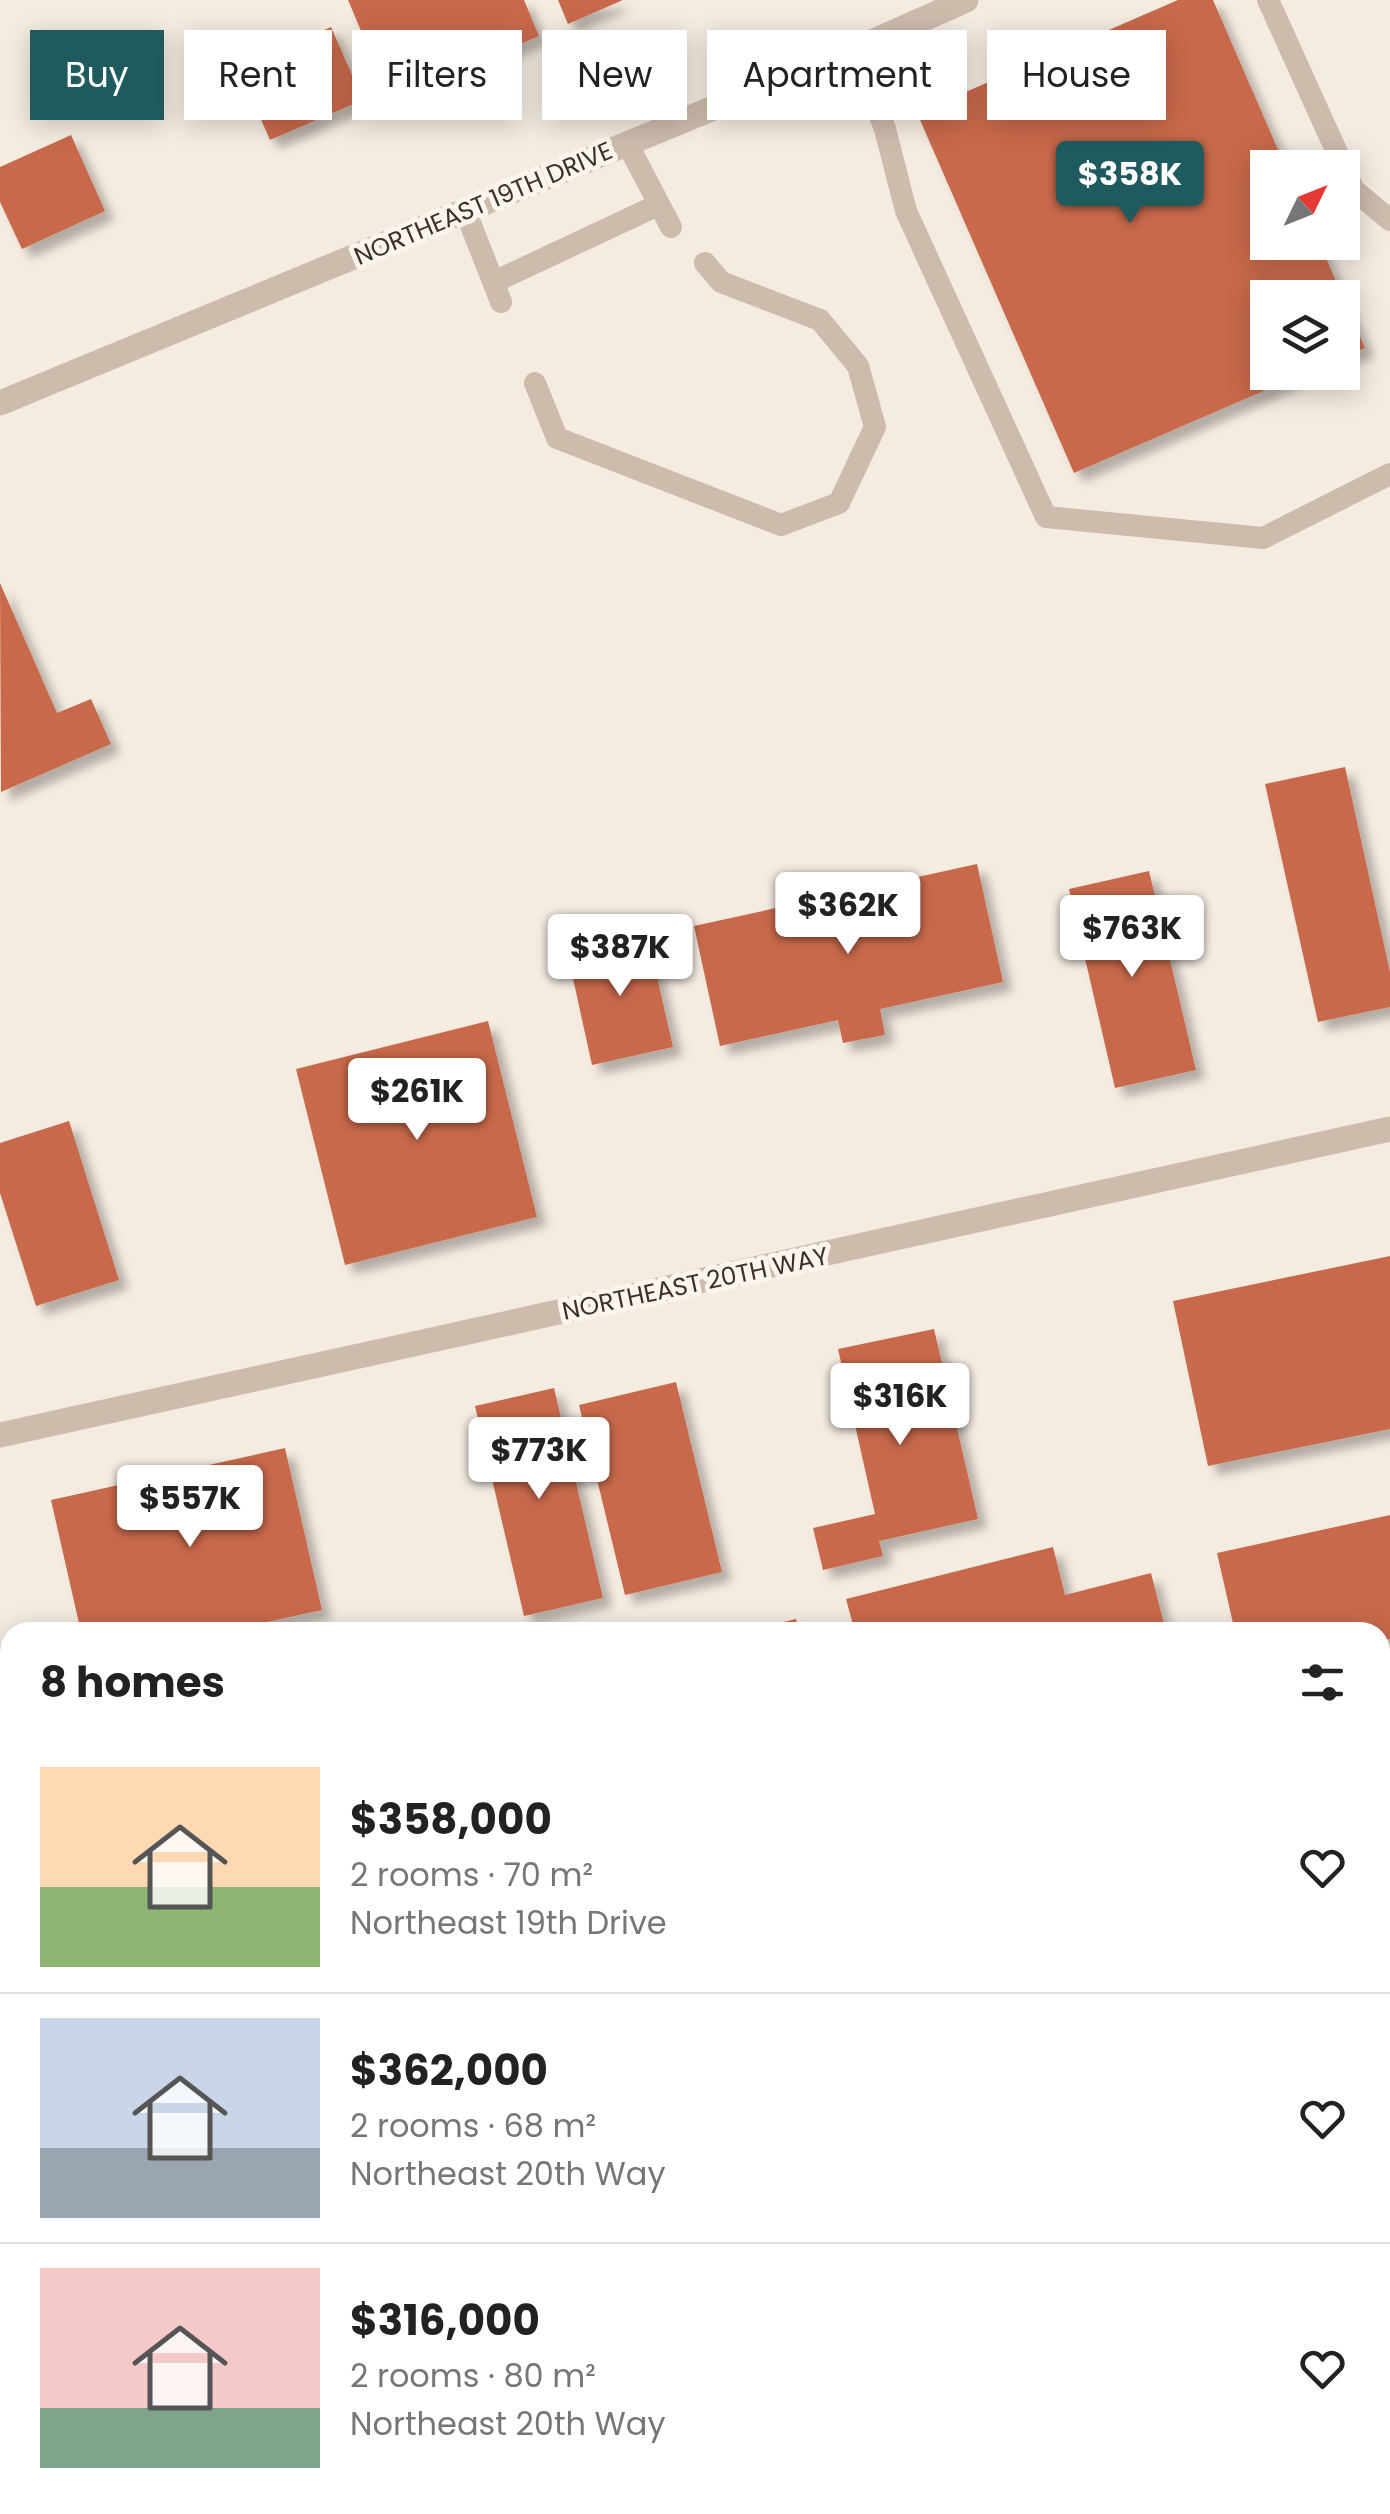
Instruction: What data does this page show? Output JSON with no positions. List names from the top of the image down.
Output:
{
  "streets": {
    "street": ["NORTHEAST 19TH DRIVE", "NORTHEAST 20TH WAY"]
  },
  "north": "top right",
  "page": {
    "chip": [
      "Buy",
      "Rent",
      "Filters",
      "New",
      "Apartment",
      "House"
    ],
    "price": [
      "$358K",
      "$362K",
      "$763K",
      "$387K",
      "$261K",
      "$316K",
      "$773K",
      "$557K"
    ],
    "heading": "8 homes",
    "list": [
      {
        "name": "$358,000",
        "note": "2 rooms · 70 m² · Northeast 19th Drive"
      },
      {
        "name": "$362,000",
        "note": "2 rooms · 68 m² · Northeast 20th Way"
      },
      {
        "name": "$316,000",
        "note": "2 rooms · 80 m² · Northeast 20th Way"
      }
    ]
  }
}
